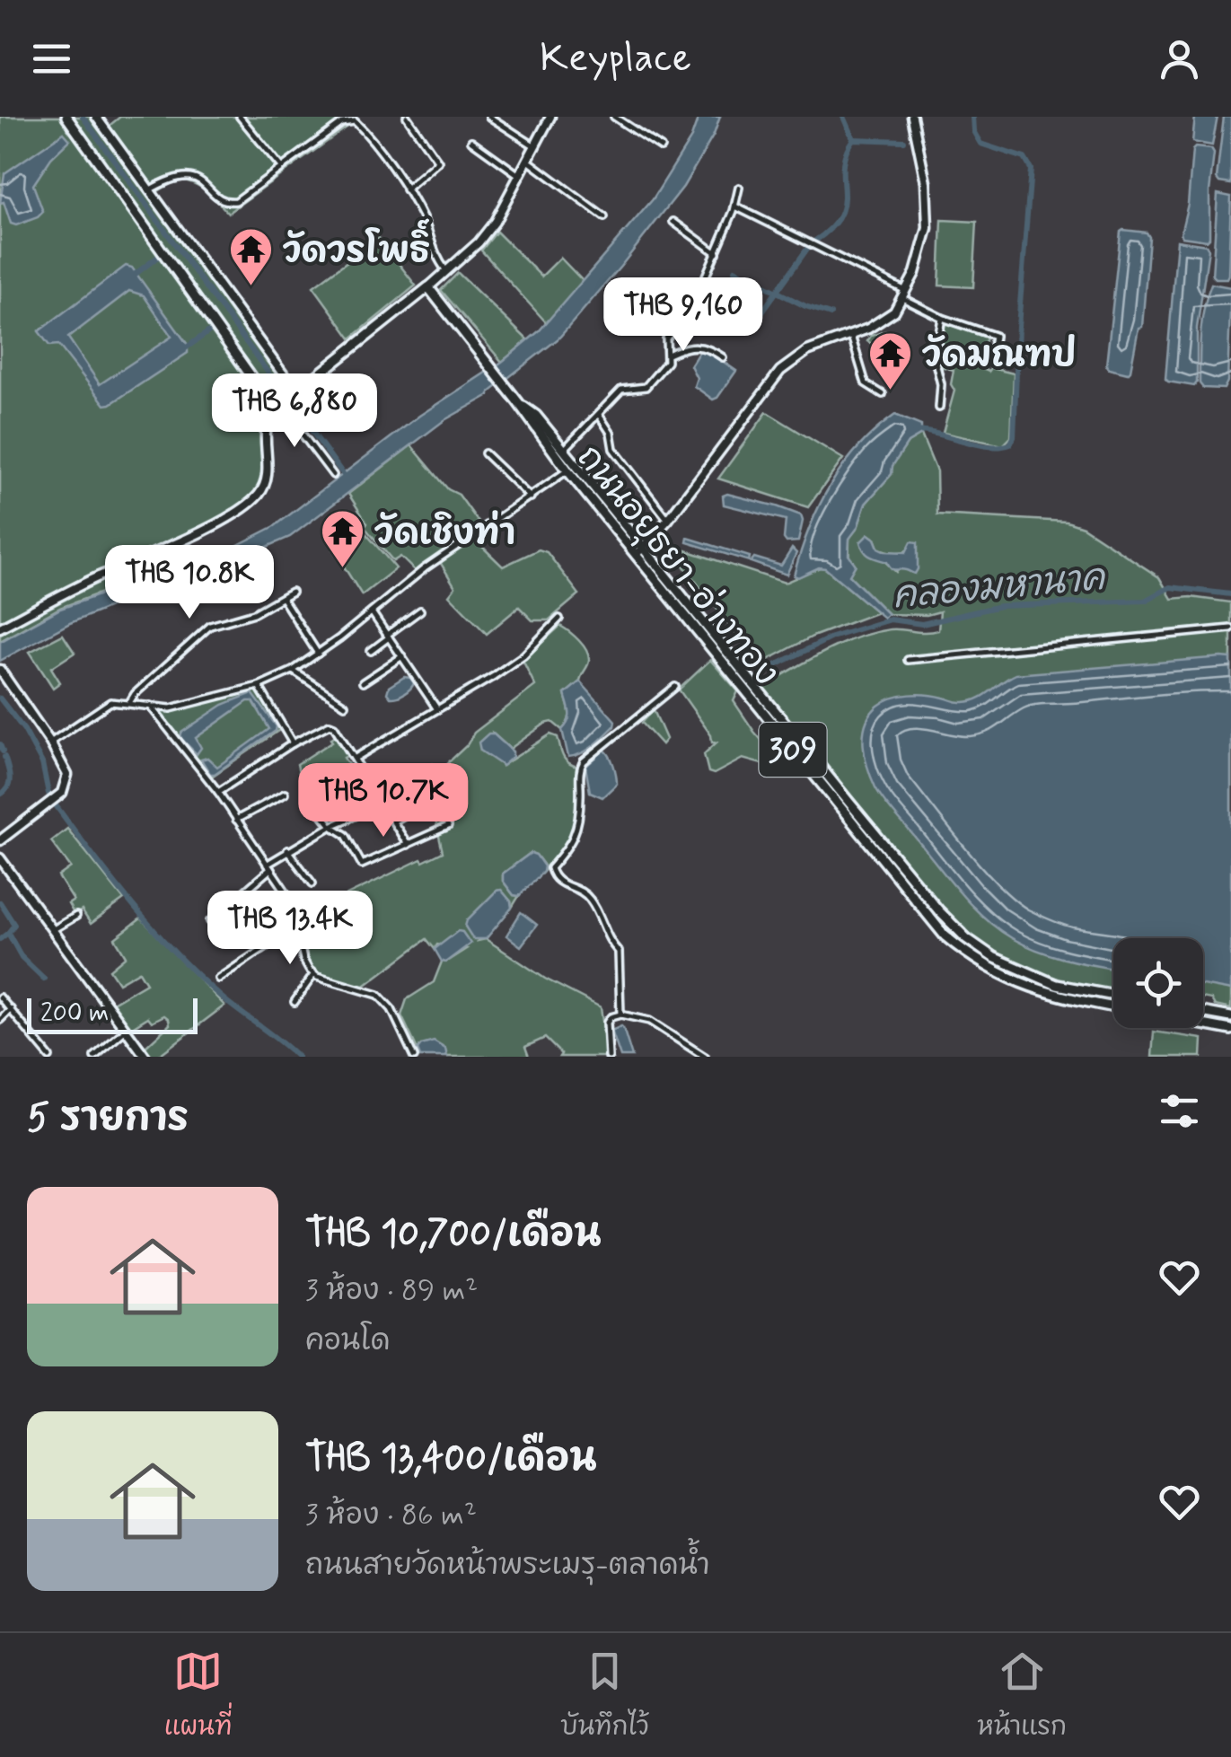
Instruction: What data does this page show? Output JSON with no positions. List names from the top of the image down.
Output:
{
  "streets": {
    "main road": ["ถนนอยุธยา-อ่างทอง", "309"]
  },
  "water": ["คลองมหานาค"],
  "places": {
    "temple": ["วัดวรโพธิ์", "วัดมณฑป", "วัดเชิงท่า"]
  },
  "scale_bar": "200 m",
  "page": {
    "header": "Keyplace",
    "price": [
      "THB 9,160",
      "THB 6,880",
      "THB 10.8K",
      "THB 10.7K",
      "THB 13.4K"
    ],
    "scale": "200 m",
    "heading": "5 รายการ",
    "list": [
      {
        "name": "THB 10,700/เดือน",
        "note": "3 ห้อง · 89 m² · คอนโด"
      },
      {
        "name": "THB 13,400/เดือน",
        "note": "3 ห้อง · 86 m² · ถนนสายวัดหน้าพระเมรุ-ตลาดน้ำ"
      }
    ],
    "tabs": ["แผนที่", "บันทึกไว้", "หน้าแรก"]
  }
}
